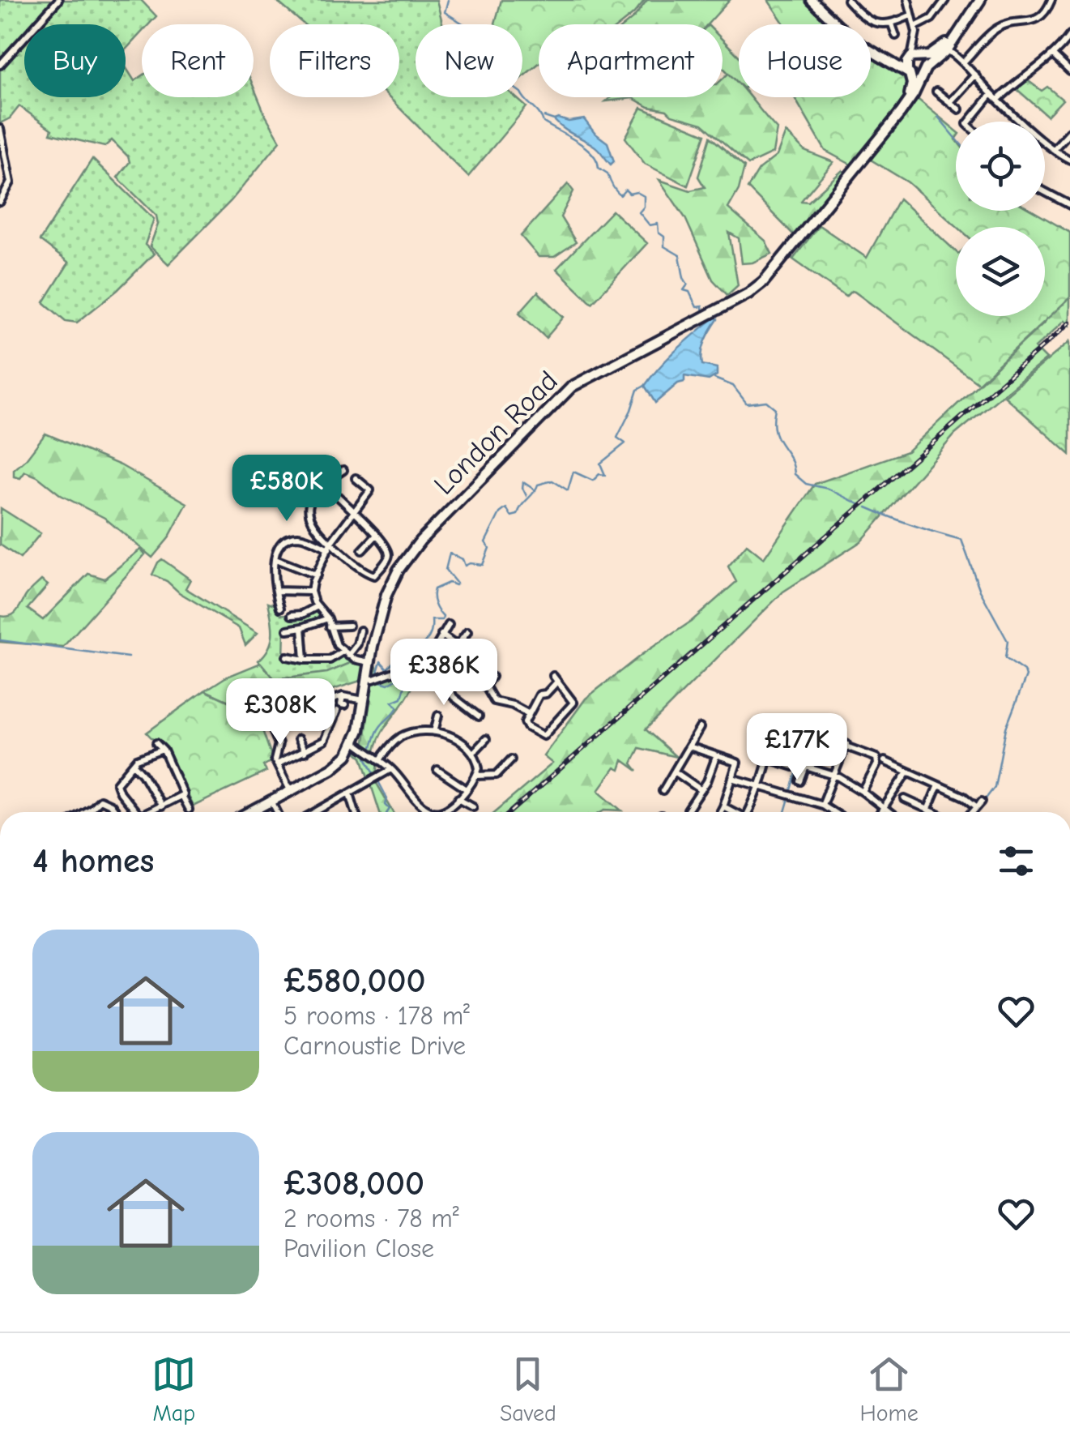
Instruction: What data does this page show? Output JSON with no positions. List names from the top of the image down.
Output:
{
  "streets": {
    "main road": ["London Road"]
  },
  "page": {
    "chip": [
      "Buy",
      "Rent",
      "Filters",
      "New",
      "Apartment",
      "House"
    ],
    "price": [
      "£580K",
      "£386K",
      "£308K",
      "£177K"
    ],
    "heading": "4 homes",
    "list": [
      {
        "name": "£580,000",
        "note": "5 rooms · 178 m² · Carnoustie Drive"
      },
      {
        "name": "£308,000",
        "note": "2 rooms · 78 m² · Pavilion Close"
      }
    ],
    "tabs": ["Map", "Saved", "Home"]
  }
}
